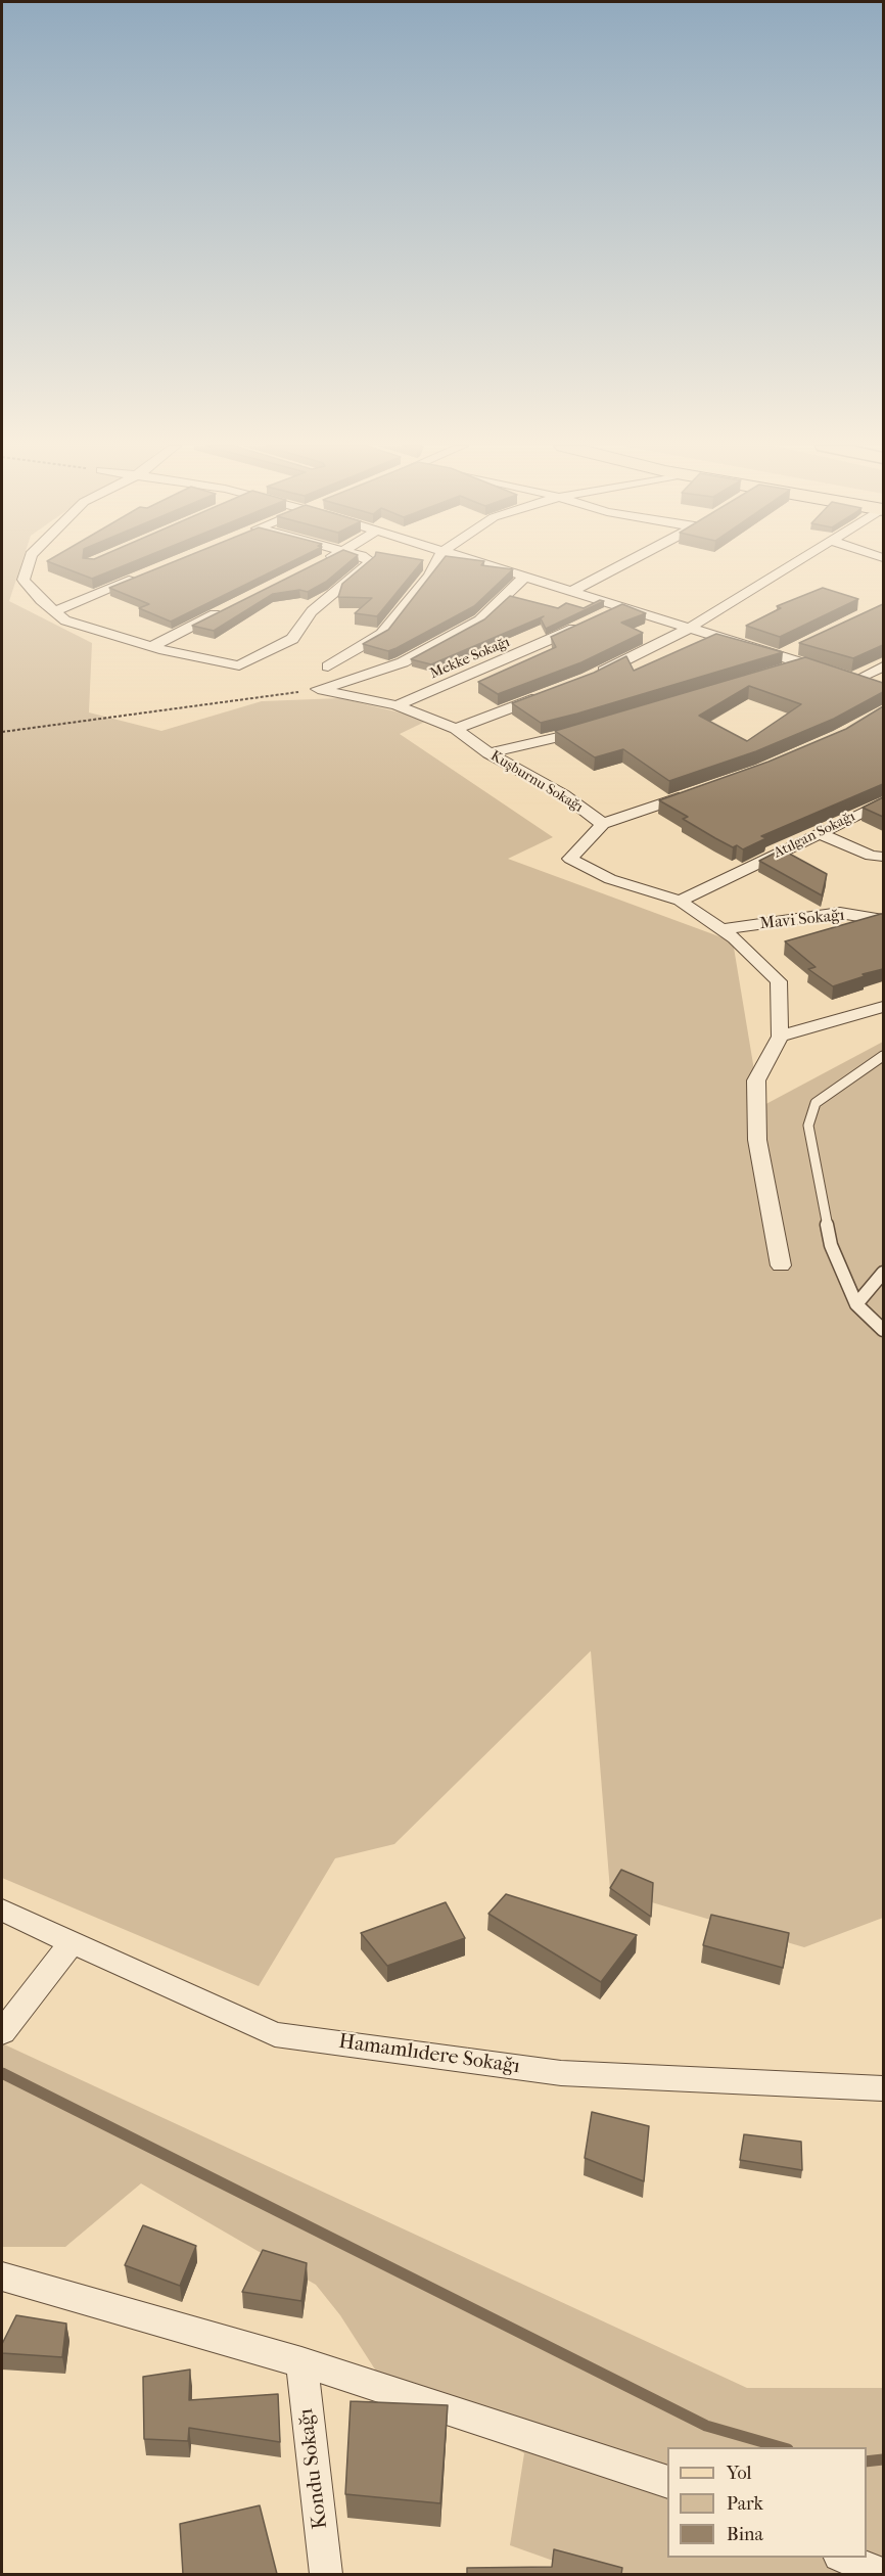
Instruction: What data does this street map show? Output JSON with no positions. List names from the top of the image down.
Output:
{
  "streets": {
    "street": [
      "Mekke Sokağı",
      "Kuşburnu Sokağı",
      "Atılgan Sokağı",
      "Mavi Sokağı",
      "Hamamlıdere Sokağı",
      "Kondu Sokağı"
    ]
  },
  "crossings": [
    ["Mekke Sokağı", "Kuşburnu Sokağı"],
    ["Kuşburnu Sokağı", "Atılgan Sokağı"],
    ["Kuşburnu Sokağı", "Mavi Sokağı"]
  ],
  "legend": ["Yol", "Park", "Bina"]
}
